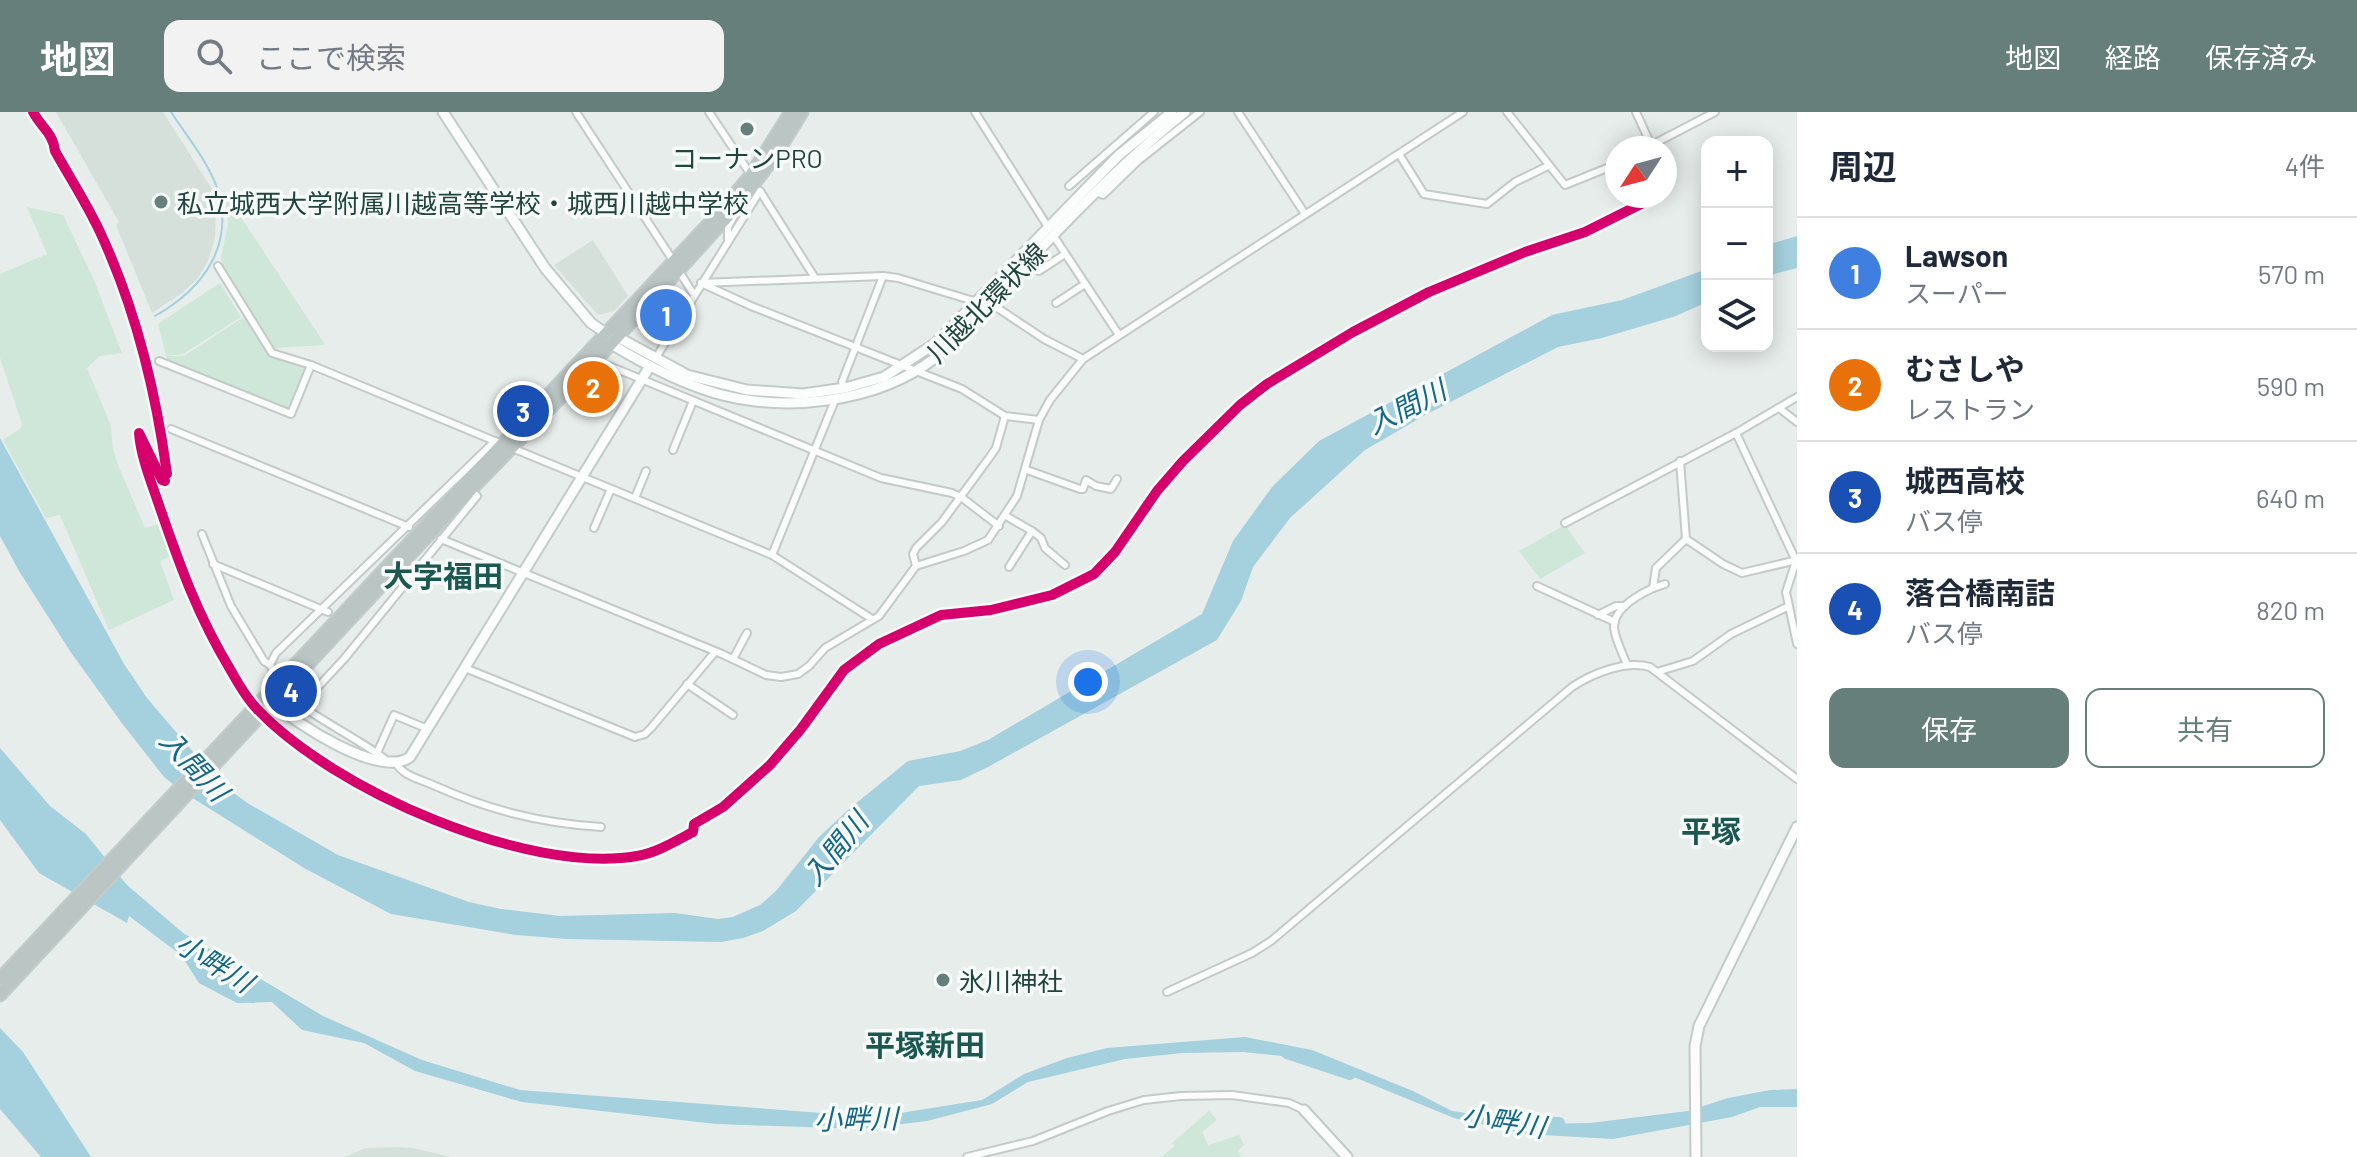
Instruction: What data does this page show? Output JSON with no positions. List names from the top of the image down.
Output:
{
  "streets": {
    "main road": ["川越北環状線"]
  },
  "districts": ["大字福田", "平塚", "平塚新田"],
  "water": ["入間川", "小畔川"],
  "places": ["コーナンPRO", "私立城西大学附属川越高等学校・城西川越中学校", "氷川神社"],
  "north": "bottom left",
  "page": {
    "header": "地図",
    "search": "ここで検索",
    "nav": ["地図", "経路", "保存済み"],
    "heading": ["周辺", "4件"],
    "map_buttons": ["+", "−"],
    "list": [
      {
        "mark": "1",
        "name": "Lawson",
        "note": "スーパー",
        "value": "570 m"
      },
      {
        "mark": "2",
        "name": "むさしや",
        "note": "レストラン",
        "value": "590 m"
      },
      {
        "mark": "3",
        "name": "城西高校",
        "note": "バス停",
        "value": "640 m"
      },
      {
        "mark": "4",
        "name": "落合橋南詰",
        "note": "バス停",
        "value": "820 m"
      }
    ],
    "pins": [
      "1",
      "2",
      "3",
      "4"
    ],
    "buttons": ["保存", "共有"]
  }
}
